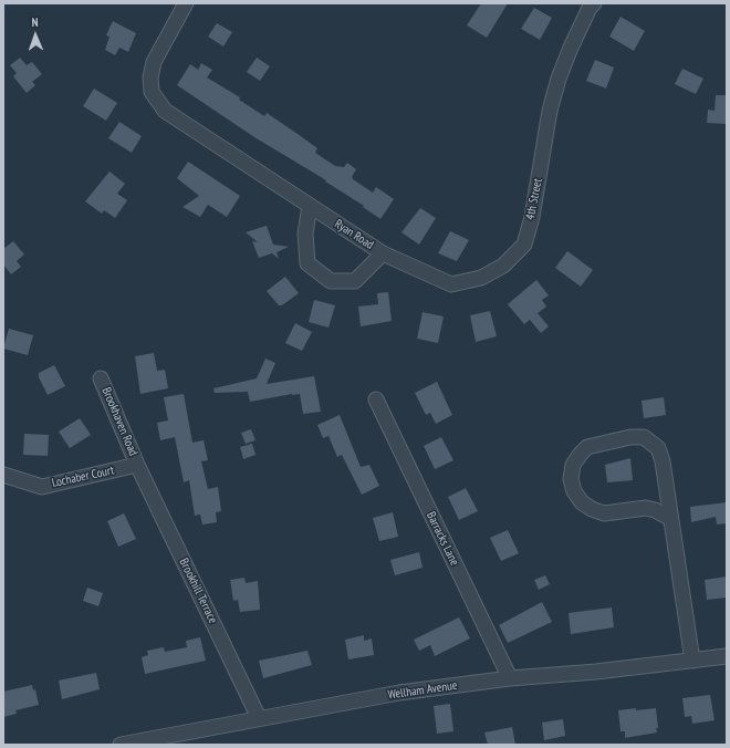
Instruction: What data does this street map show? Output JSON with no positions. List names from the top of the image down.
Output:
{
  "streets": {
    "street": [
      "4th Street",
      "Ryan Road",
      "Brookhaven Road",
      "Lochaber Court",
      "Barracks Lane",
      "Brookhill Terrace",
      "Wellham Avenue"
    ]
  },
  "crossings": [
    ["4th Street", "Ryan Road"],
    ["Brookhaven Road", "Lochaber Court"],
    ["Brookhaven Road", "Brookhill Terrace"],
    ["Lochaber Court", "Brookhill Terrace"],
    ["Barracks Lane", "Wellham Avenue"],
    ["Brookhill Terrace", "Wellham Avenue"]
  ],
  "north": "top"
}
